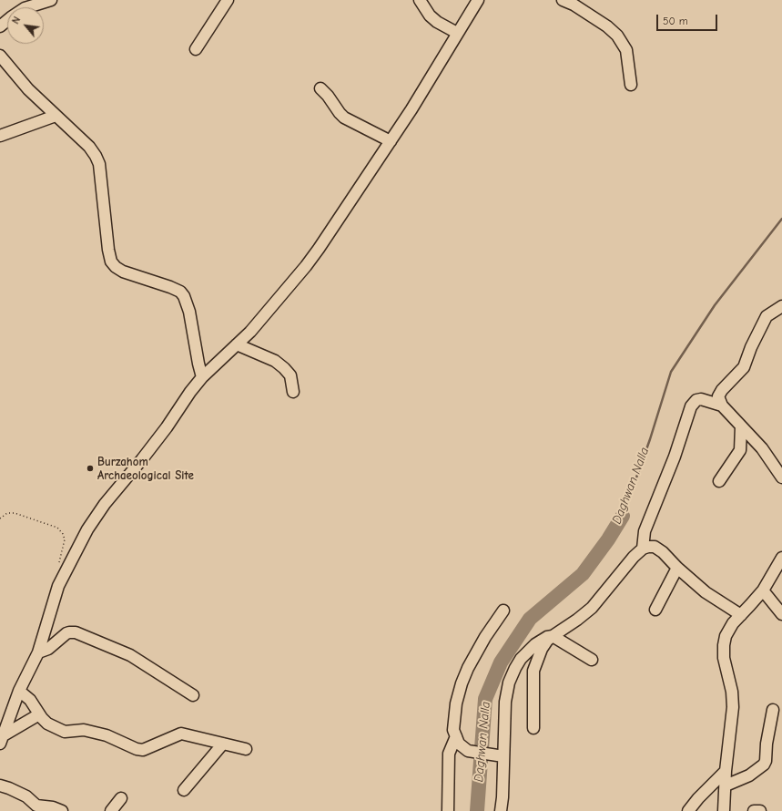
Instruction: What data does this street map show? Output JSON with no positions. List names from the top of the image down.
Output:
{
  "water": ["Daghwan Nalla"],
  "places": ["Burzahom Archaeological Site"],
  "scale_bar": "50 m",
  "north": "top left"
}
